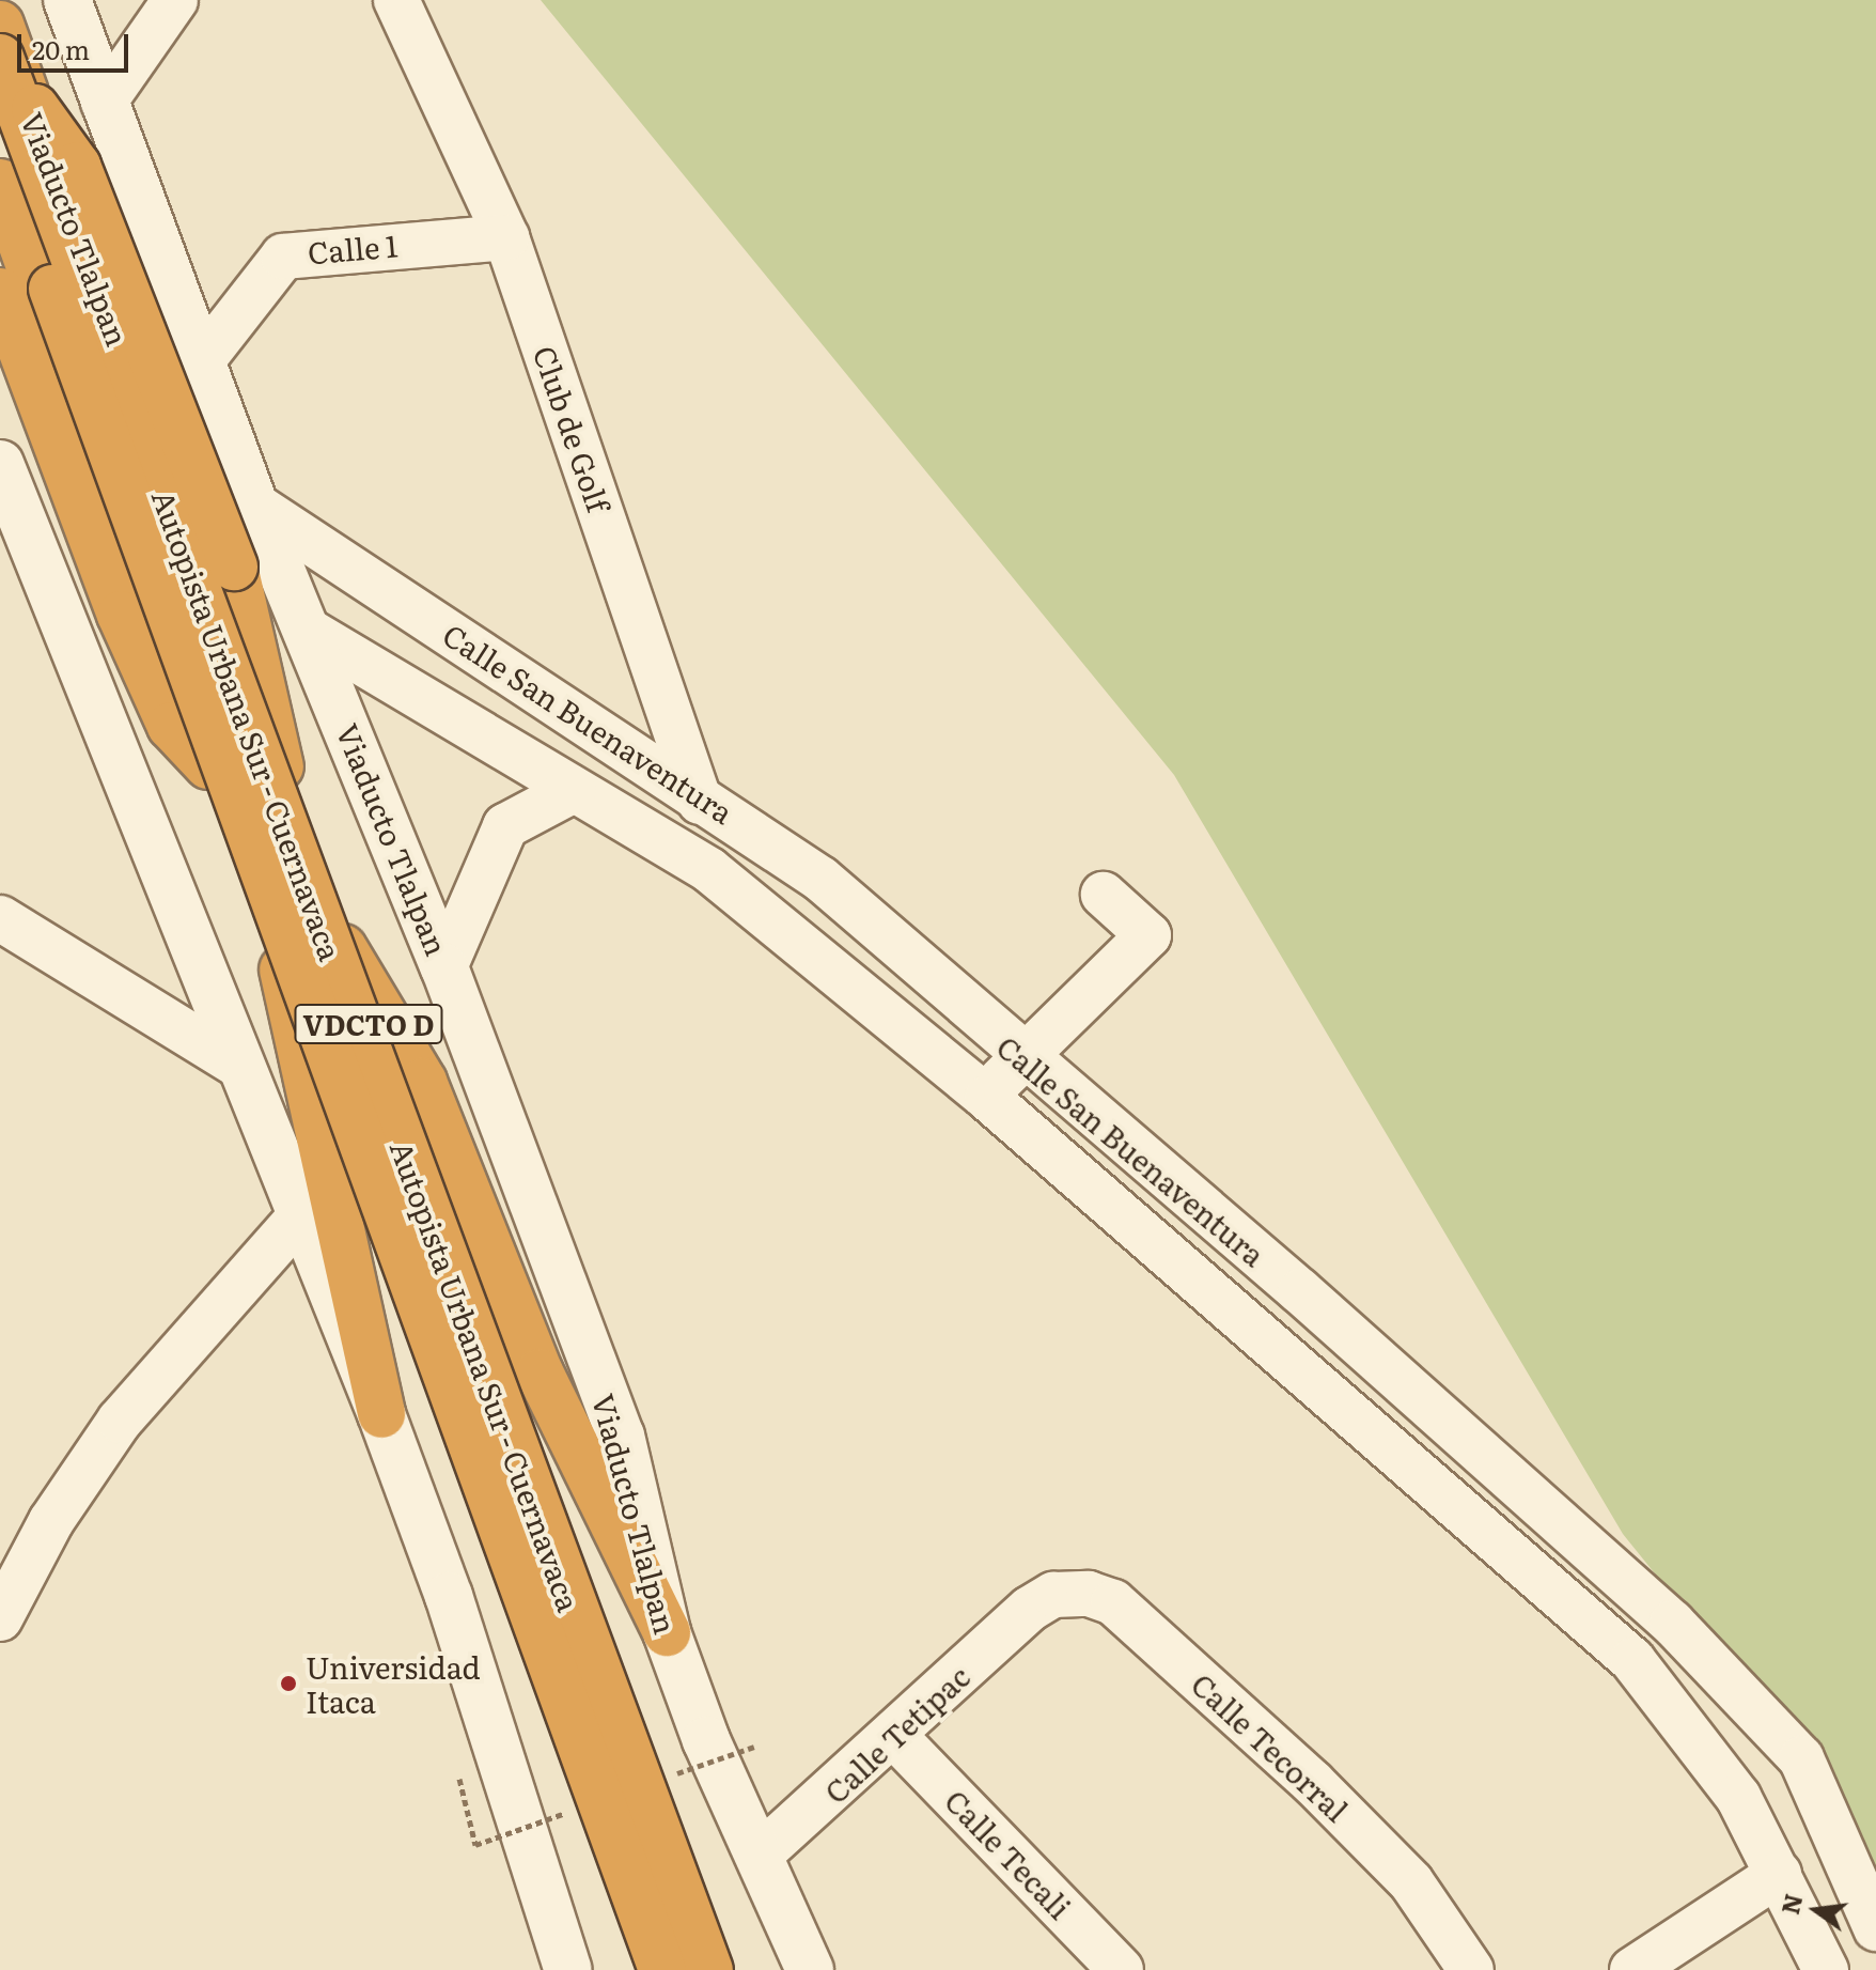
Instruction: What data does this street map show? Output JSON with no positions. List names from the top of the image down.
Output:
{
  "streets": {
    "highway": ["Viaducto Tlalpan", "Autopista Urbana Sur - Cuernavaca", "VDCTO D"],
    "street": [
      "Calle 1",
      "Club de Golf",
      "Calle San Buenaventura",
      "Calle Tetipac",
      "Calle Tecorral",
      "Calle Tecali"
    ]
  },
  "crossings": [
    ["Viaducto Tlalpan", "Calle 1"],
    ["Viaducto Tlalpan", "Calle San Buenaventura"],
    ["Viaducto Tlalpan", "Autopista Urbana Sur - Cuernavaca"],
    ["Viaducto Tlalpan", "Calle Tetipac"],
    ["Calle 1", "Club de Golf"],
    ["Club de Golf", "Calle San Buenaventura"],
    ["Calle Tetipac", "Calle Tecorral"],
    ["Calle Tetipac", "Calle Tecali"]
  ],
  "places": ["Universidad Itaca"],
  "scale_bar": "20 m",
  "north": "left"
}
